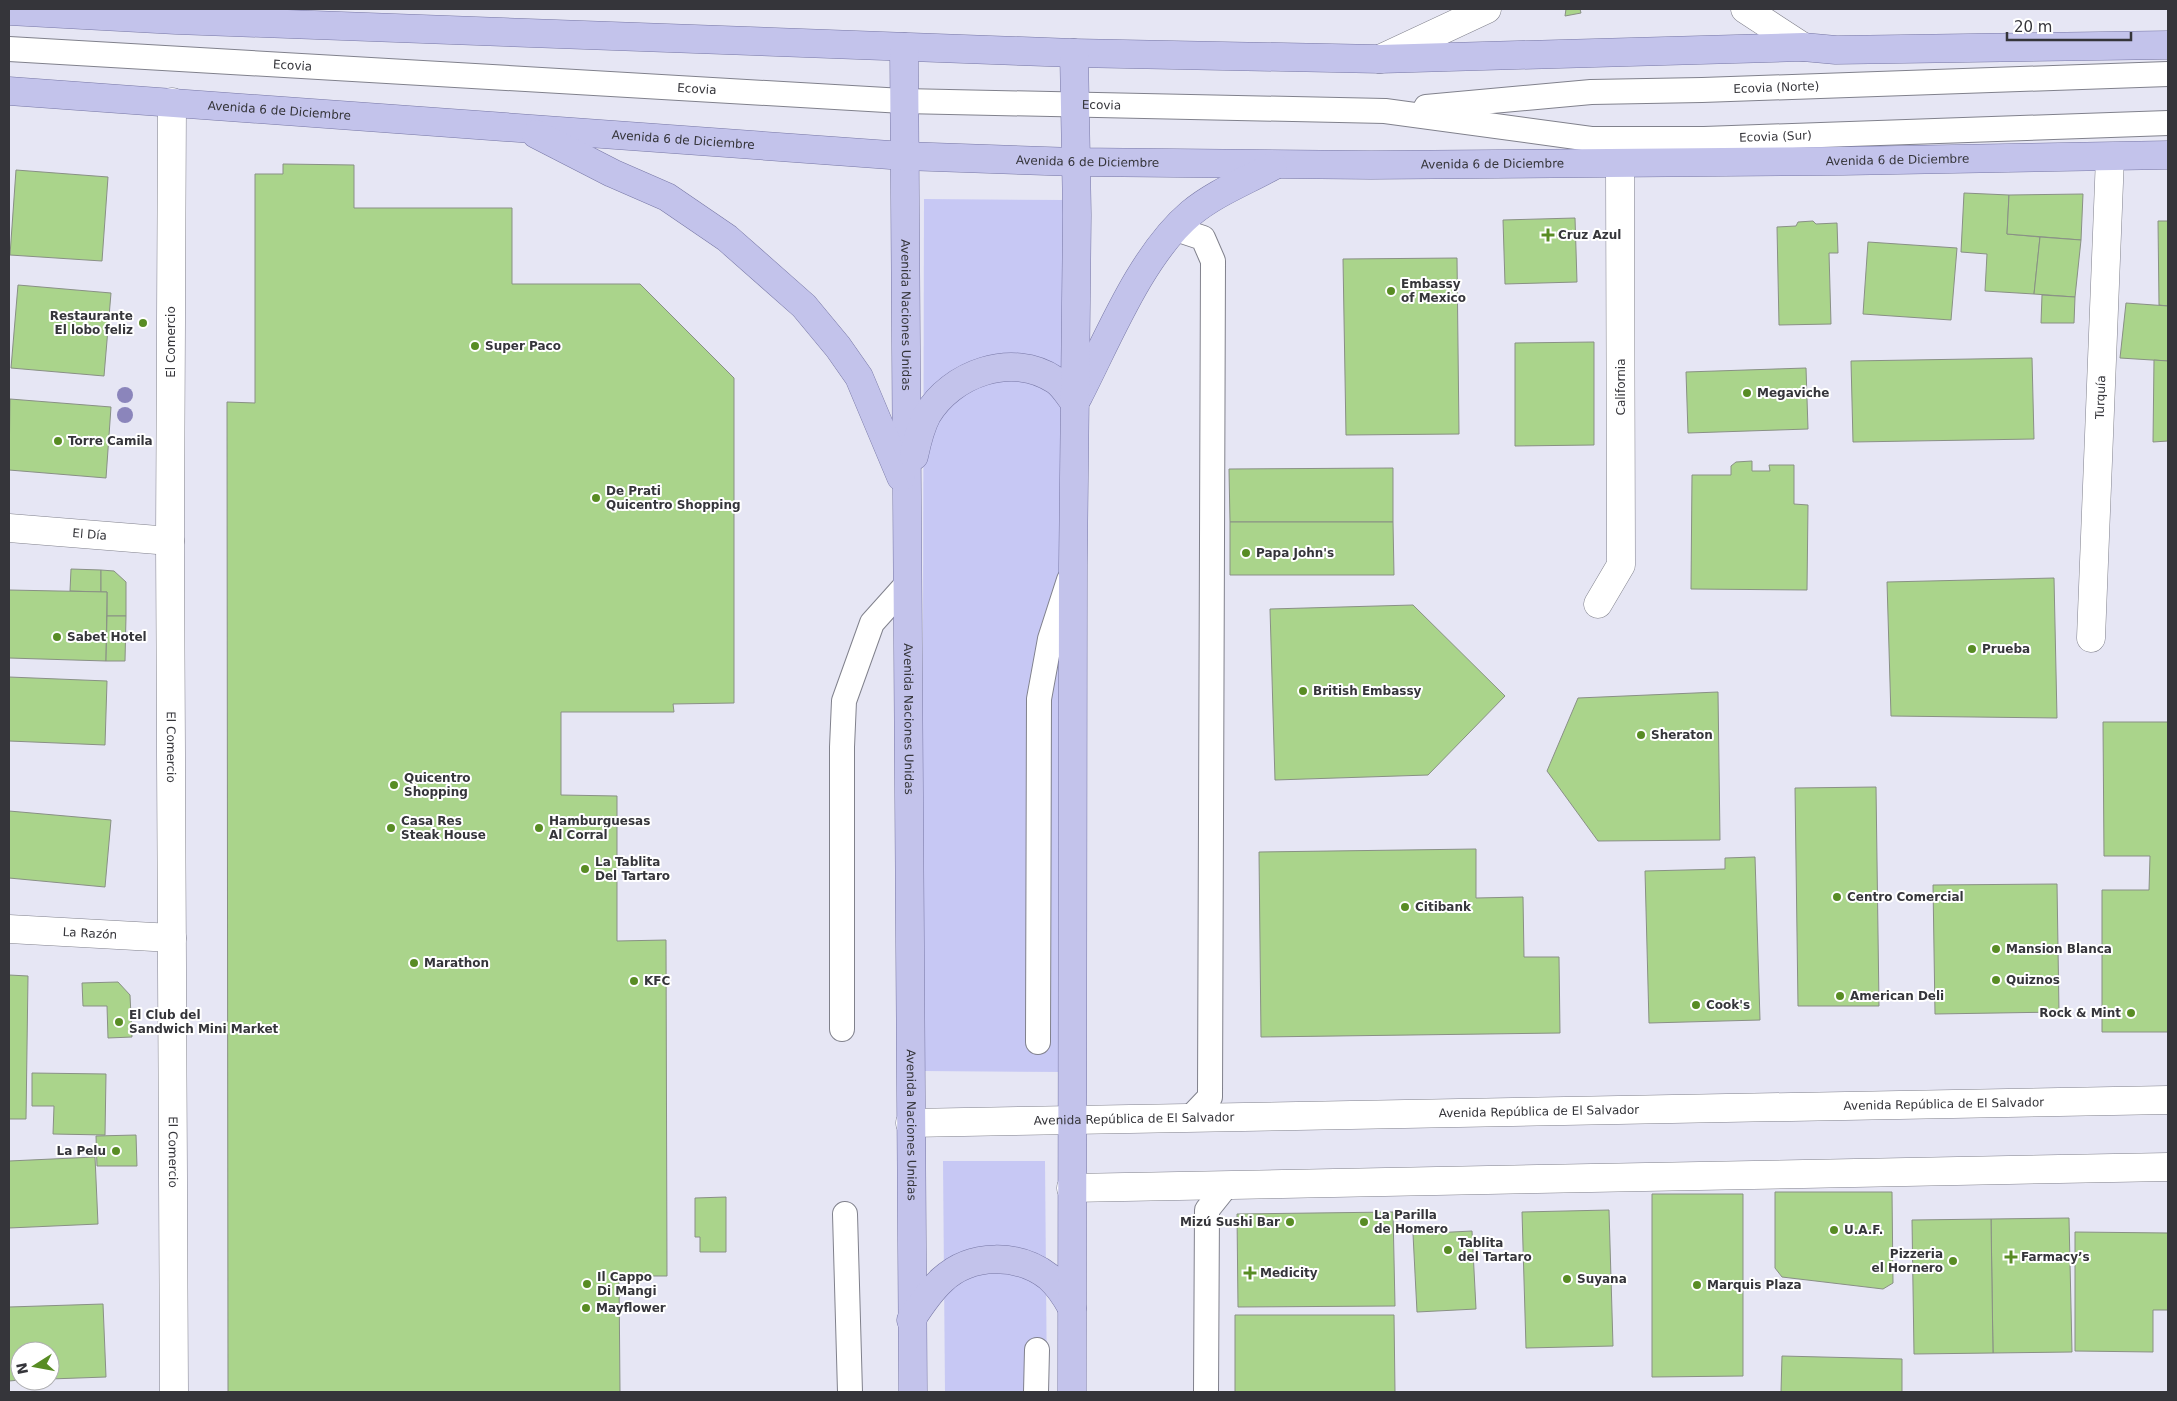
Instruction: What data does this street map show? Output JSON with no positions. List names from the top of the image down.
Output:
{
  "streets": {
    "main road": ["Avenida 6 de Diciembre", "Avenida Naciones Unidas"],
    "street": [
      "El Comercio",
      "California",
      "Turquía",
      "El Día",
      "La Razón",
      "Avenida República de El Salvador"
    ],
    "lane": ["Ecovia", "Ecovia (Norte)", "Ecovia (Sur)"]
  },
  "crossings": [
    ["Ecovia", "Ecovia (Norte)"],
    ["Ecovia", "Ecovia (Sur)"],
    ["Ecovia", "Avenida Naciones Unidas"],
    ["Ecovia (Norte)", "Ecovia (Sur)"],
    ["Avenida 6 de Diciembre", "Avenida Naciones Unidas"],
    ["Avenida 6 de Diciembre", "El Comercio"],
    ["Avenida 6 de Diciembre", "California"],
    ["Avenida 6 de Diciembre", "Turquía"],
    ["Avenida Naciones Unidas", "Avenida República de El Salvador"],
    ["El Comercio", "El Día"],
    ["El Comercio", "La Razón"]
  ],
  "places": {
    "health": ["Cruz Azul", "Farmacy’s", "Medicity"],
    "other": [
      "Embassy of Mexico",
      "Restaurante El lobo feliz",
      "Super Paco",
      "Megaviche",
      "Torre Camila",
      "De Prati Quicentro Shopping",
      "Papa John's",
      "Sabet Hotel",
      "Prueba",
      "British Embassy",
      "Sheraton",
      "Quicentro Shopping",
      "Casa Res Steak House",
      "Hamburguesas Al Corral",
      "La Tablita Del Tartaro",
      "Centro Comercial",
      "Citibank",
      "Mansion Blanca",
      "Marathon",
      "Quiznos",
      "KFC",
      "American Deli",
      "Cook's",
      "Rock & Mint",
      "El Club del Sandwich Mini Market",
      "La Pelu",
      "Mizú Sushi Bar",
      "La Parilla de Homero",
      "U.A.F.",
      "Tablita del Tartaro",
      "Pizzeria el Hornero",
      "Suyana",
      "Il Cappo Di Mangi",
      "Marquis Plaza",
      "Mayflower"
    ]
  },
  "scale_bar": "20 m",
  "north": "left"
}
